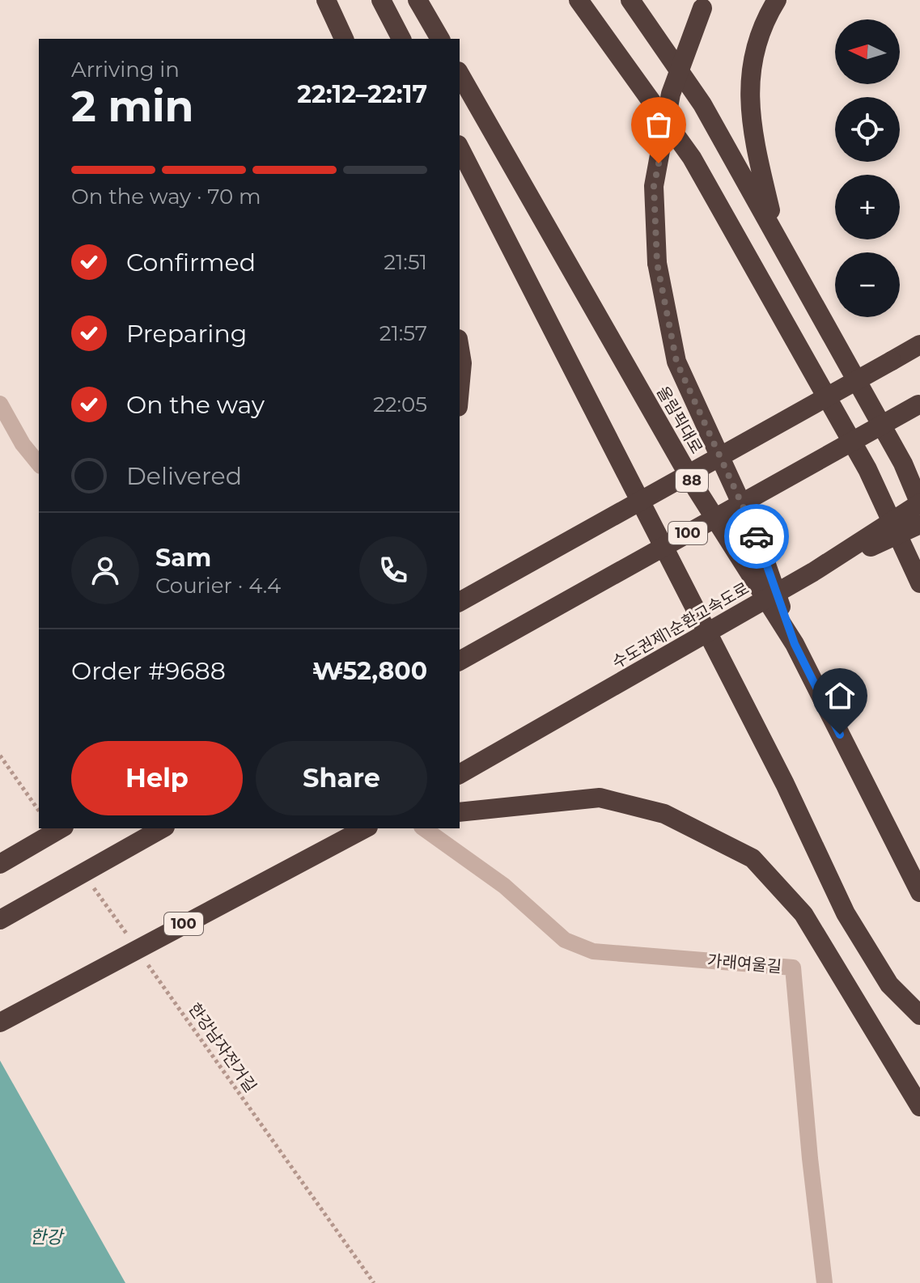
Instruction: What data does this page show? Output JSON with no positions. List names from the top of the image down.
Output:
{
  "streets": {
    "highway": [
      "올림픽대로",
      "88",
      "100",
      "수도권제1순환고속도로"
    ],
    "street": ["가래여울길"],
    "path": ["한강남자전거길"]
  },
  "water": ["한강"],
  "north": "left",
  "page": {
    "map_buttons": ["+", "−"],
    "heading": ["2 min", "Arriving in", "22:12–22:17"],
    "panel": [
      "Sam",
      "Courier · 4.4",
      "Order #9688",
      "₩52,800"
    ],
    "bar": "On the way · 70 m",
    "list": [
      ["Confirmed", "21:51"],
      ["Preparing", "21:57"],
      ["On the way", "22:05"],
      "Delivered"
    ],
    "buttons": ["Help", "Share"]
  }
}
